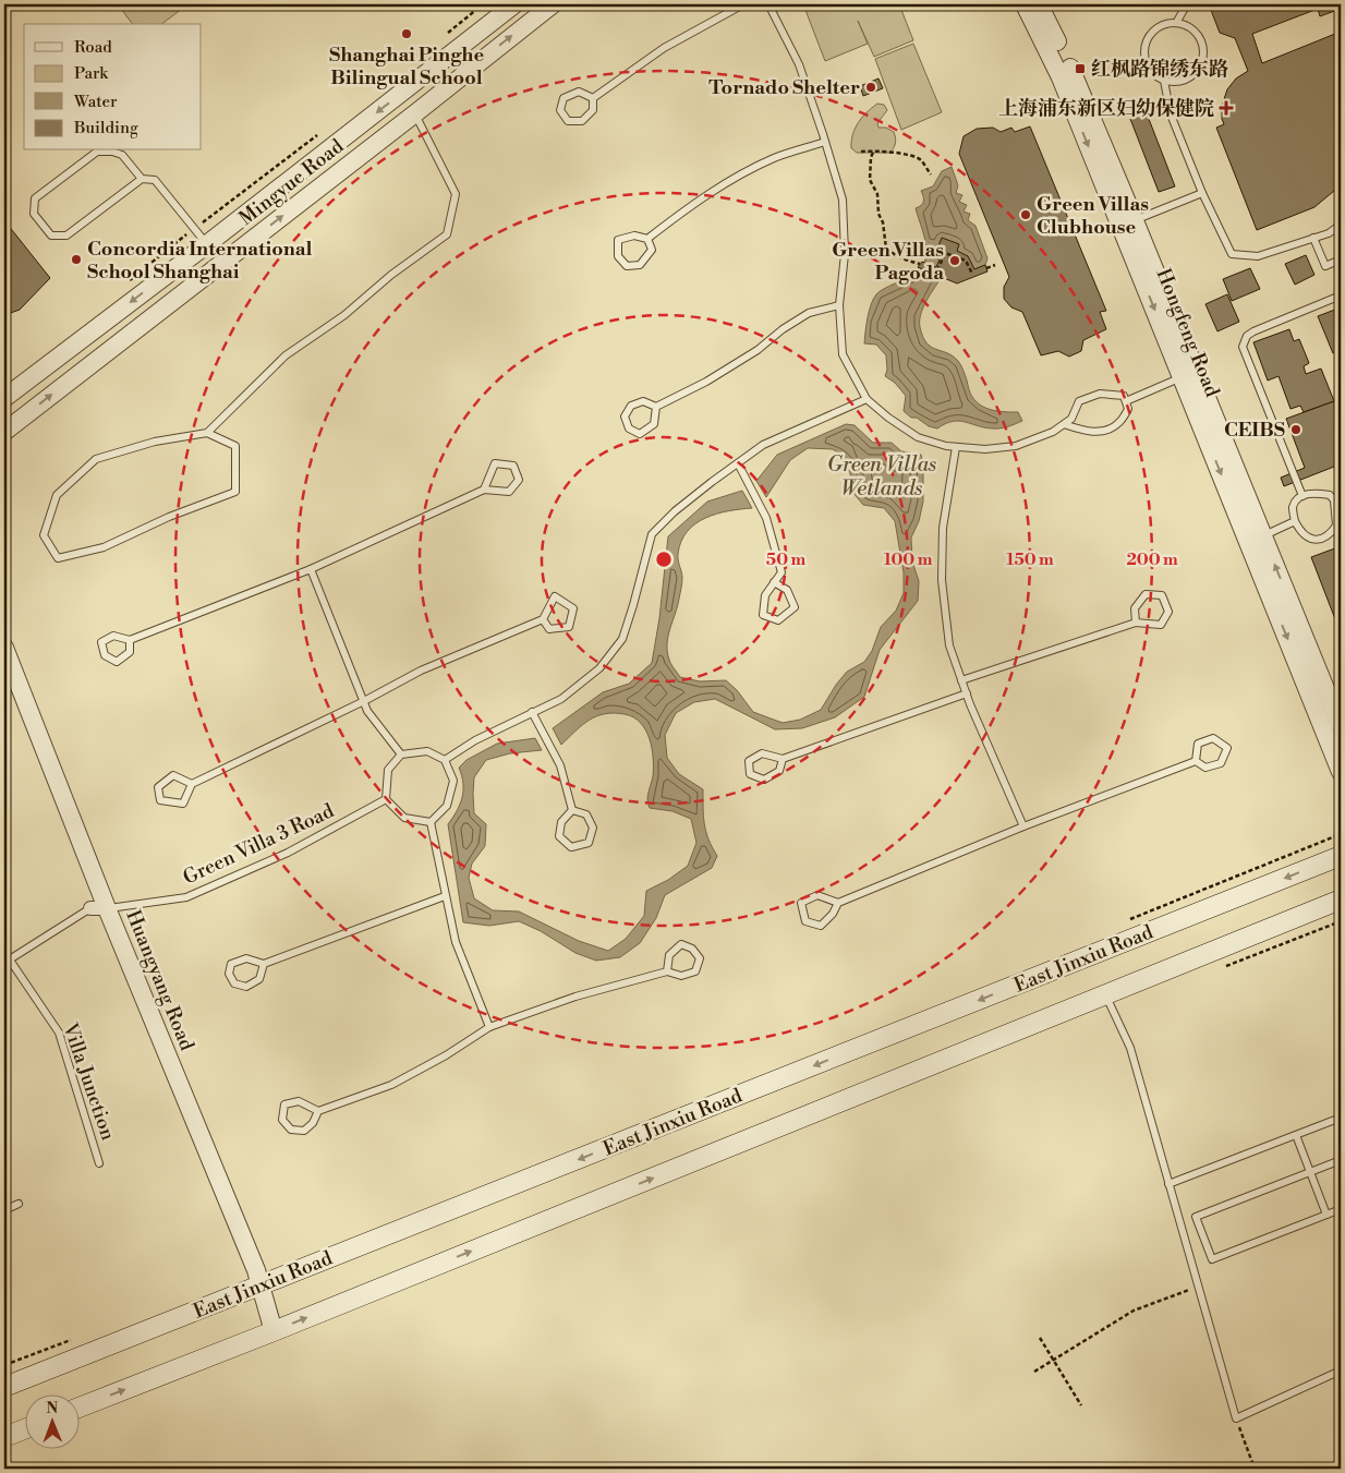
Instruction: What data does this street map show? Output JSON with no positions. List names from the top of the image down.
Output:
{
  "streets": {
    "main road": ["East Jinxiu Road"],
    "street": ["Mingyue Road", "Hongfeng Road", "Huangyang Road"],
    "lane": ["Green Villa 3 Road", "Villa Junction"]
  },
  "crossings": [
    ["Green Villa 3 Road", "Huangyang Road"],
    ["East Jinxiu Road", "Huangyang Road"]
  ],
  "water": ["Green Villas Wetlands"],
  "places": {
    "other": [
      "Shanghai Pinghe Bilingual School",
      "Tornado Shelter",
      "Green Villas Clubhouse",
      "Concordia International School Shanghai",
      "Green Villas Pagoda",
      "CEIBS"
    ],
    "transit": ["红枫路锦绣东路"],
    "health": ["上海浦东新区妇幼保健院"]
  },
  "legend": [
    "Road",
    "Park",
    "Water",
    "Building"
  ],
  "north": "top",
  "rings": [
    "50 m",
    "100 m",
    "150 m",
    "200 m"
  ]
}
